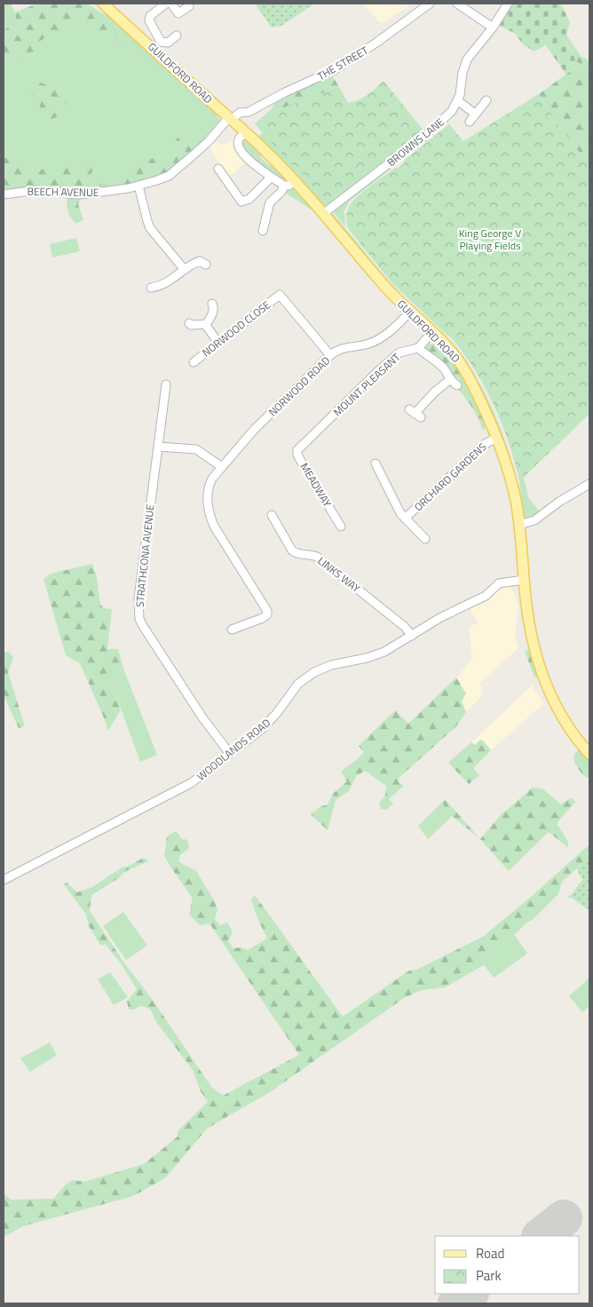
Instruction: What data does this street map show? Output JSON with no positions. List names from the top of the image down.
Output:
{
  "streets": {
    "main road": ["GUILDFORD ROAD"],
    "street": [
      "THE STREET",
      "BROWNS LANE",
      "BEECH AVENUE",
      "NORWOOD CLOSE",
      "MOUNT PLEASANT",
      "NORWOOD ROAD",
      "ORCHARD GARDENS",
      "MEADWAY",
      "STRATHCONA AVENUE",
      "LINKS WAY",
      "WOODLANDS ROAD"
    ]
  },
  "crossings": [
    ["THE STREET", "GUILDFORD ROAD"],
    ["THE STREET", "BEECH AVENUE"],
    ["GUILDFORD ROAD", "BROWNS LANE"],
    ["GUILDFORD ROAD", "BEECH AVENUE"],
    ["GUILDFORD ROAD", "NORWOOD ROAD"],
    ["GUILDFORD ROAD", "ORCHARD GARDENS"],
    ["GUILDFORD ROAD", "WOODLANDS ROAD"],
    ["NORWOOD CLOSE", "NORWOOD ROAD"],
    ["MOUNT PLEASANT", "MEADWAY"],
    ["STRATHCONA AVENUE", "WOODLANDS ROAD"],
    ["LINKS WAY", "WOODLANDS ROAD"]
  ],
  "parks": ["King George V Playing Fields"],
  "legend": ["Road", "Park"]
}
